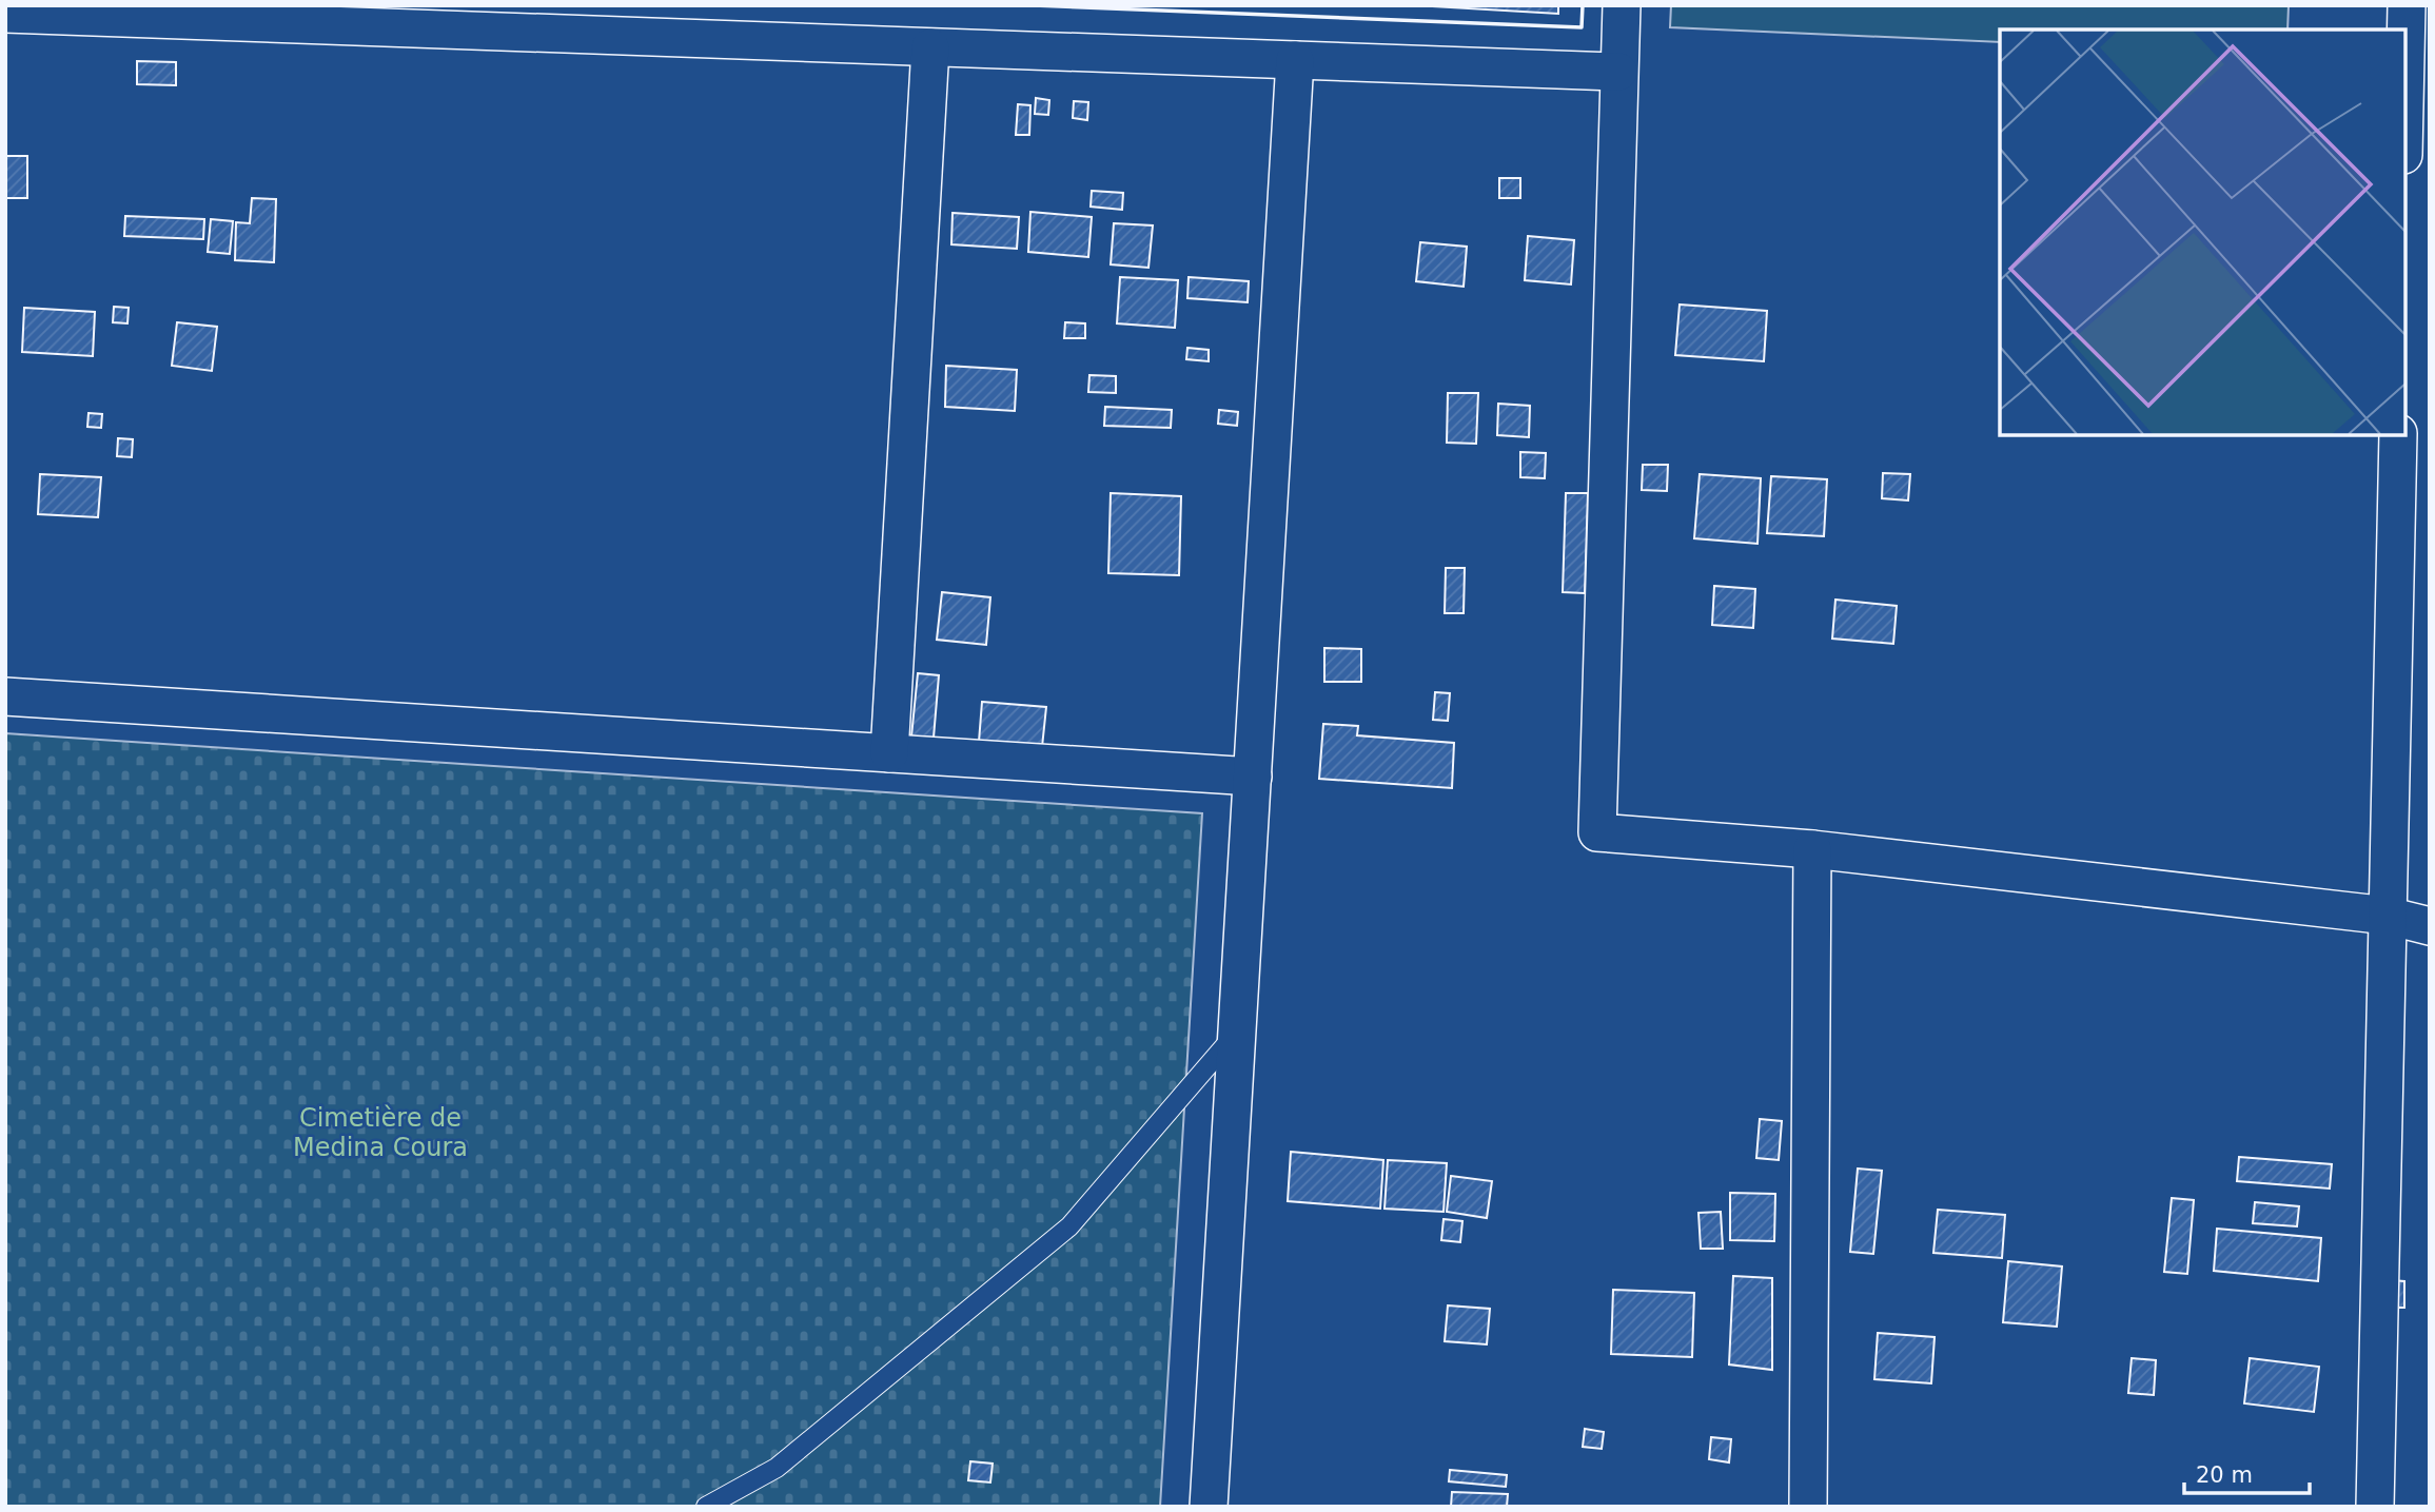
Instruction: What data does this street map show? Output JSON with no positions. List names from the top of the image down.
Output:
{
  "parks": ["Cimetière de Medina Coura"],
  "scale_bar": "20 m"
}
